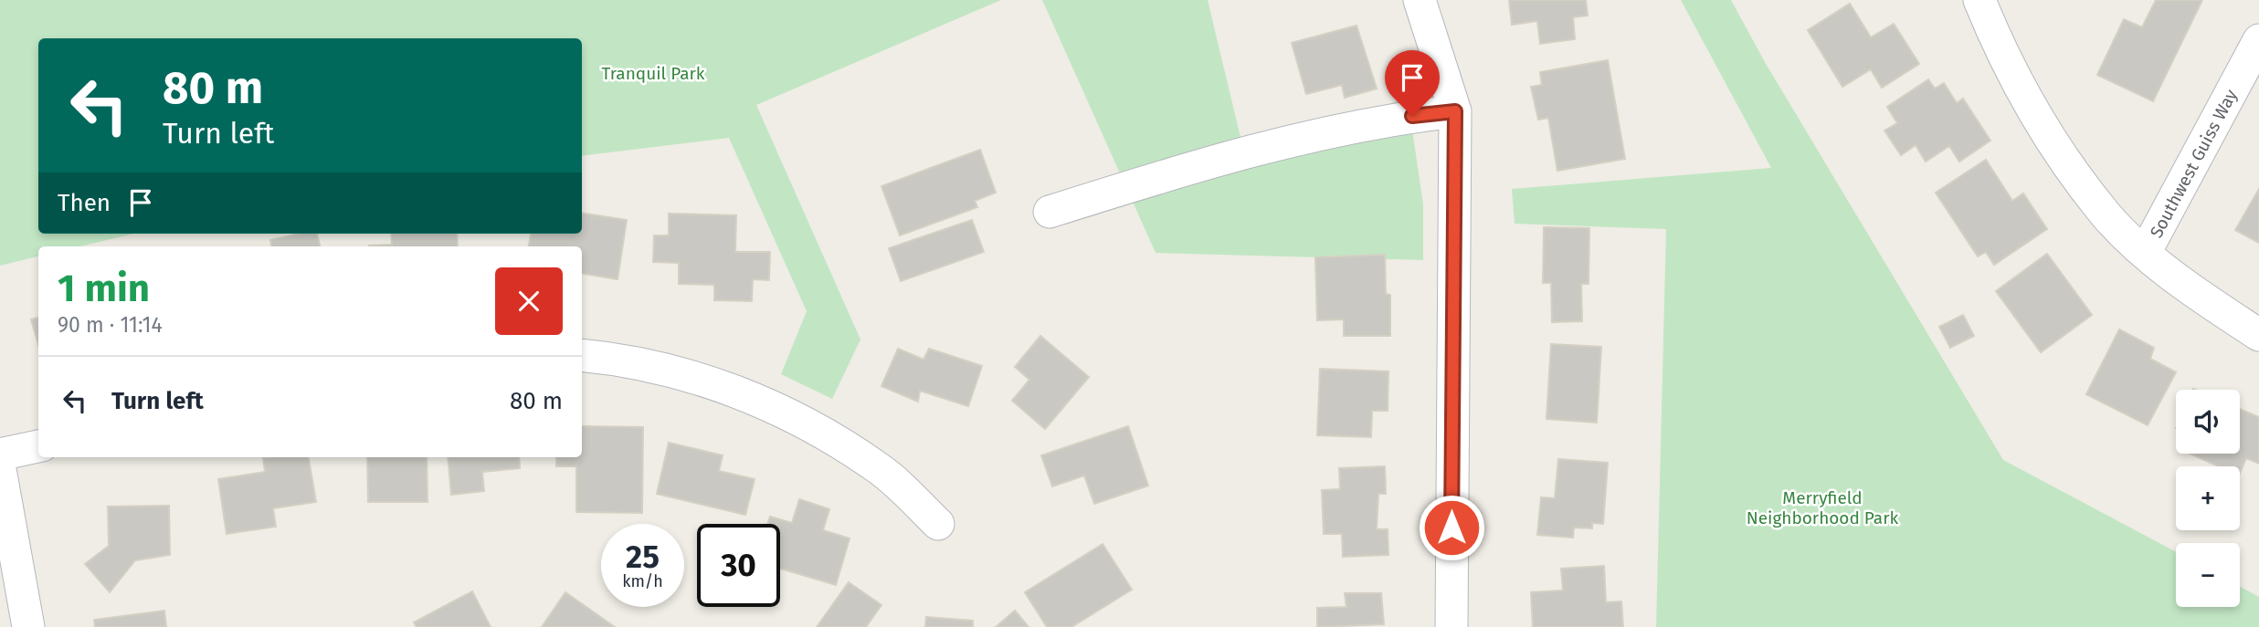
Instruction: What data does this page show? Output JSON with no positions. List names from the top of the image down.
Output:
{
  "streets": {
    "street": ["Southwest Guiss Way"]
  },
  "parks": ["Tranquil Park", "Merryfield Neighborhood Park"],
  "page": {
    "turn": ["80 m", "Turn left"],
    "then": "Then",
    "heading": ["1 min", "90 m · 11:14"],
    "list": [
      {
        "name": "Turn left",
        "value": "80 m"
      }
    ],
    "map_buttons": ["+", "−"],
    "speed": "25 km/h",
    "limit": "30"
  }
}
